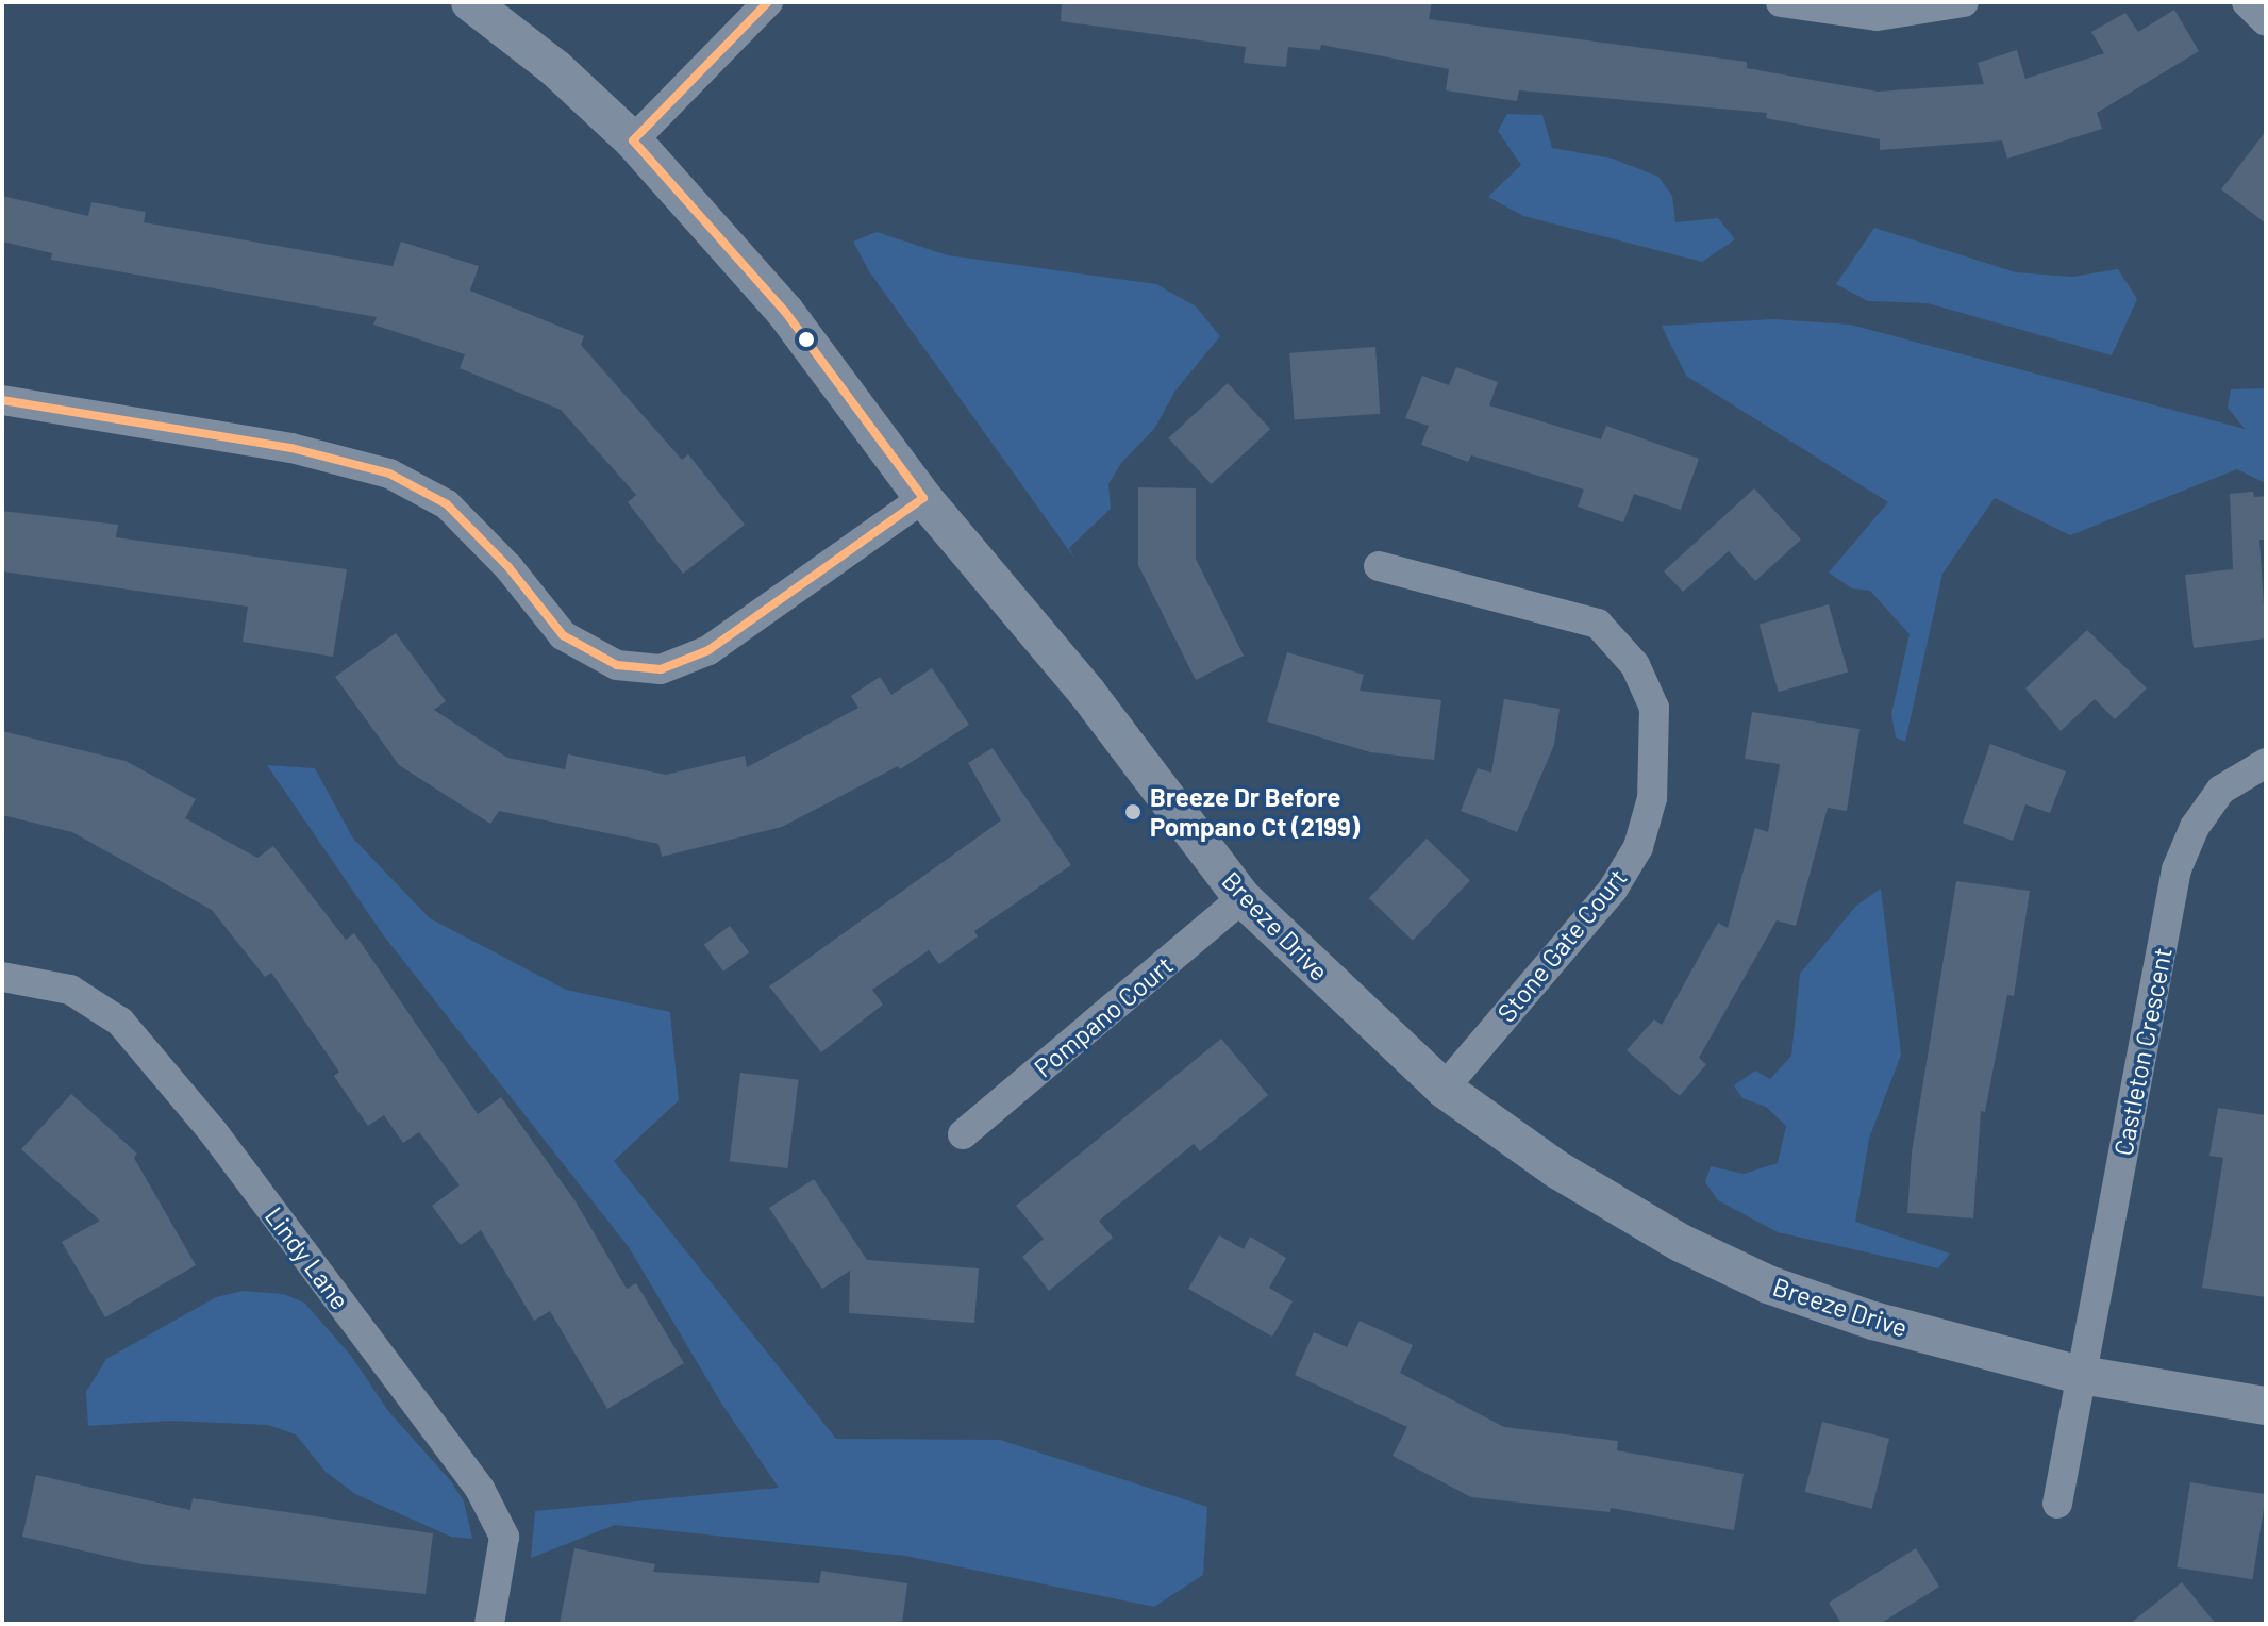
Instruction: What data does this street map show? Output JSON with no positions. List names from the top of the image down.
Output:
{
  "streets": {
    "street": [
      "Breeze Drive",
      "Stone Gate Court",
      "Pompano Court",
      "Castleton Crescent",
      "Lindy Lane"
    ]
  },
  "crossings": [
    ["Breeze Drive", "Stone Gate Court"],
    ["Breeze Drive", "Pompano Court"],
    ["Breeze Drive", "Castleton Crescent"]
  ],
  "places": ["Breeze Dr Before Pompano Ct (2199)"]
}
